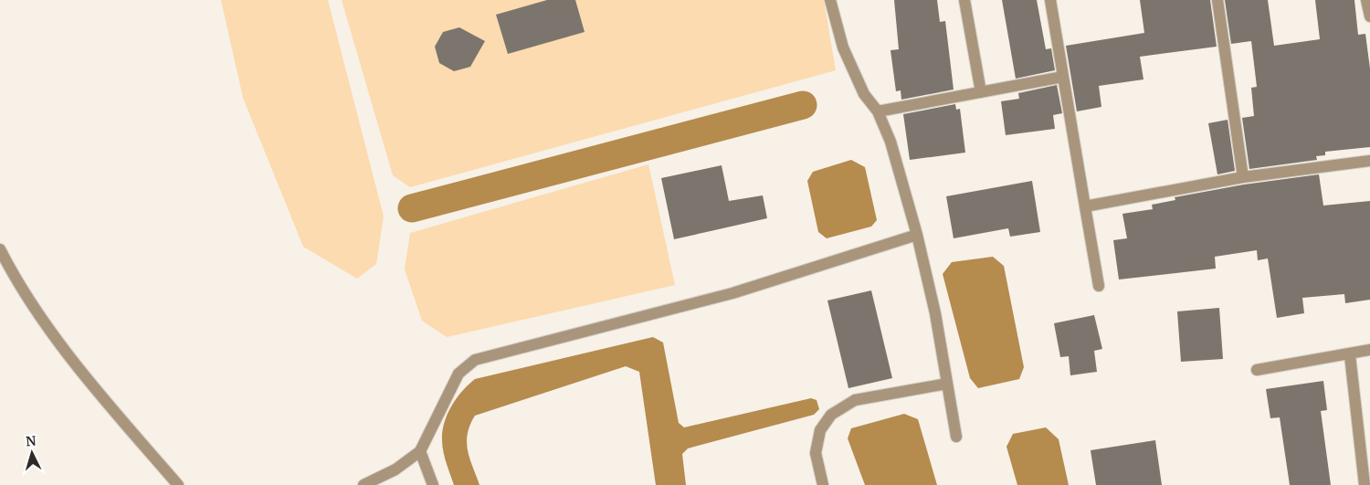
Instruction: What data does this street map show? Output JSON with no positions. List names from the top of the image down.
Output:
{
  "north": "top"
}
